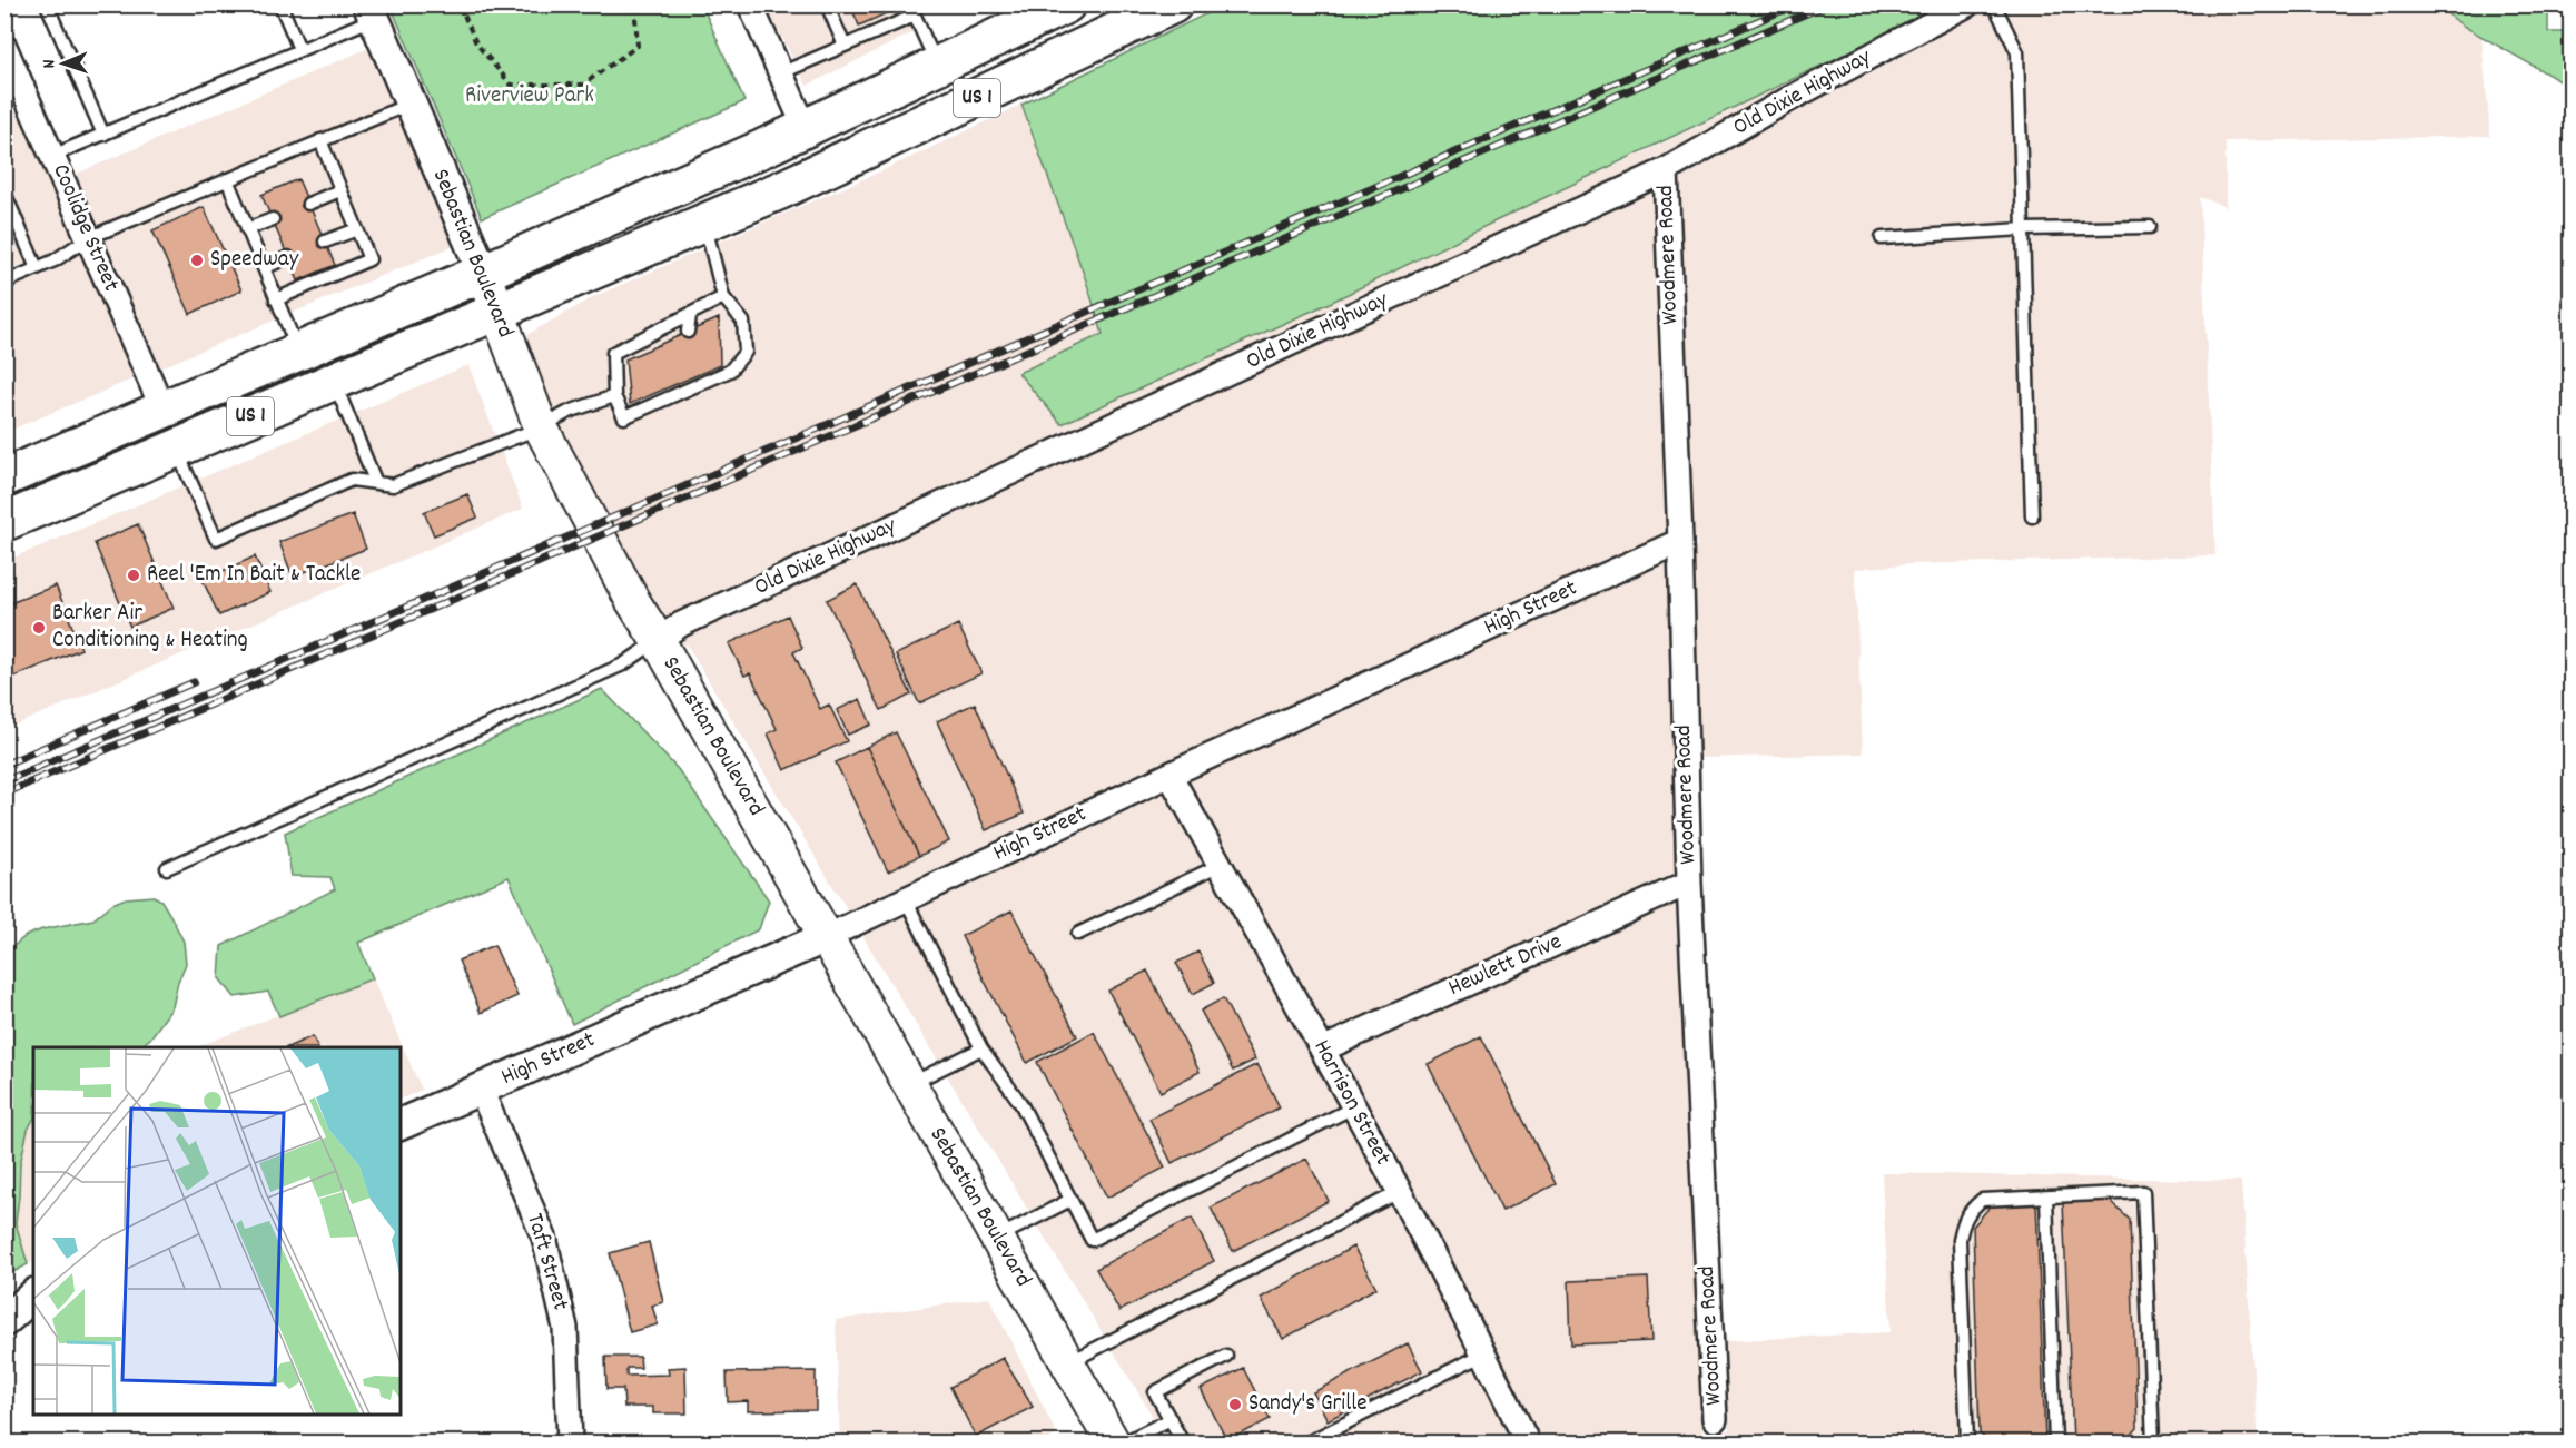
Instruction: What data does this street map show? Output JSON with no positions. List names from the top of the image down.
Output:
{
  "streets": {
    "main road": ["US 1", "Sebastian Boulevard"],
    "street": [
      "Old Dixie Highway",
      "Coolidge Street",
      "Woodmere Road",
      "High Street",
      "Hewlett Drive",
      "Harrison Street",
      "Taft Street"
    ]
  },
  "crossings": [
    ["Old Dixie Highway", "Sebastian Boulevard"],
    ["Old Dixie Highway", "Woodmere Road"],
    ["US 1", "Coolidge Street"],
    ["US 1", "Sebastian Boulevard"],
    ["Sebastian Boulevard", "High Street"],
    ["Woodmere Road", "High Street"],
    ["Woodmere Road", "Hewlett Drive"],
    ["High Street", "Harrison Street"],
    ["High Street", "Taft Street"],
    ["Hewlett Drive", "Harrison Street"]
  ],
  "parks": ["Riverview Park"],
  "places": [
    "Speedway",
    "Reel 'Em In Bait & Tackle",
    "Barker Air Conditioning & Heating",
    "Sandy's Grille"
  ],
  "north": "left"
}
